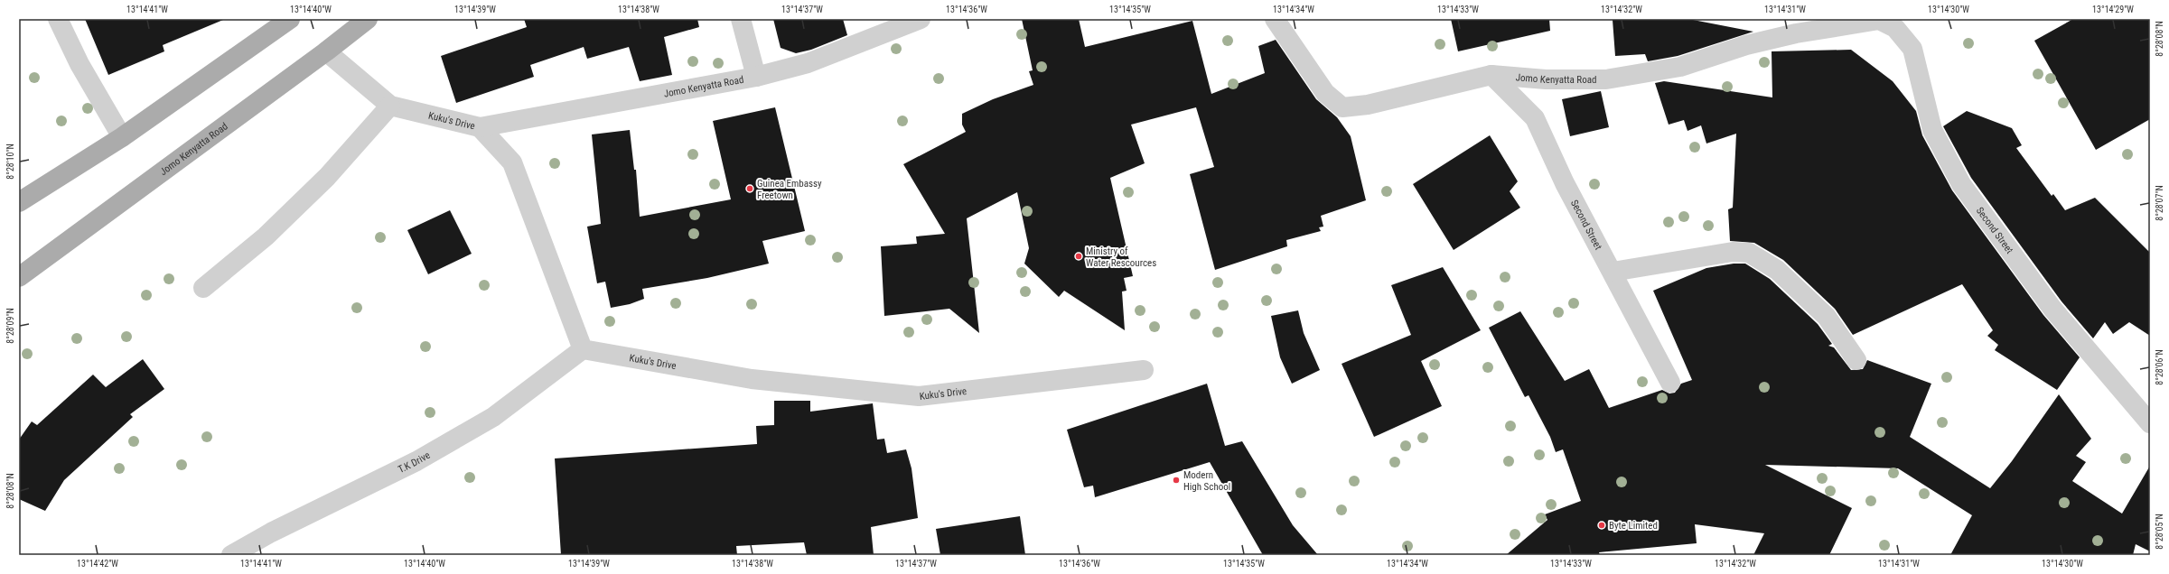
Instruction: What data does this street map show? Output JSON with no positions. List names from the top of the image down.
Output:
{
  "streets": {
    "main road": ["Jomo Kenyatta Road"],
    "street": ["Kuku's Drive", "Second Street", "T.K Drive"]
  },
  "crossings": [
    ["Jomo Kenyatta Road", "Kuku's Drive"],
    ["Jomo Kenyatta Road", "Second Street"],
    ["Kuku's Drive", "T.K Drive"]
  ],
  "places": [
    "Guinea Embassy Freetown",
    "Ministry of Water Rescources",
    "Modern High School",
    "Byte Limited"
  ],
  "coordinates": [
    "13°14'41\"W",
    "13°14'40\"W",
    "13°14'39\"W",
    "13°14'38\"W",
    "13°14'37\"W",
    "13°14'36\"W",
    "13°14'35\"W",
    "13°14'34\"W",
    "13°14'33\"W",
    "13°14'32\"W",
    "13°14'31\"W",
    "13°14'30\"W",
    "13°14'29\"W",
    "8°28'08\"N",
    "8°28'10\"N",
    "8°28'07\"N",
    "8°28'09\"N",
    "8°28'06\"N",
    "8°28'05\"N",
    "13°14'42\"W"
  ]
}
